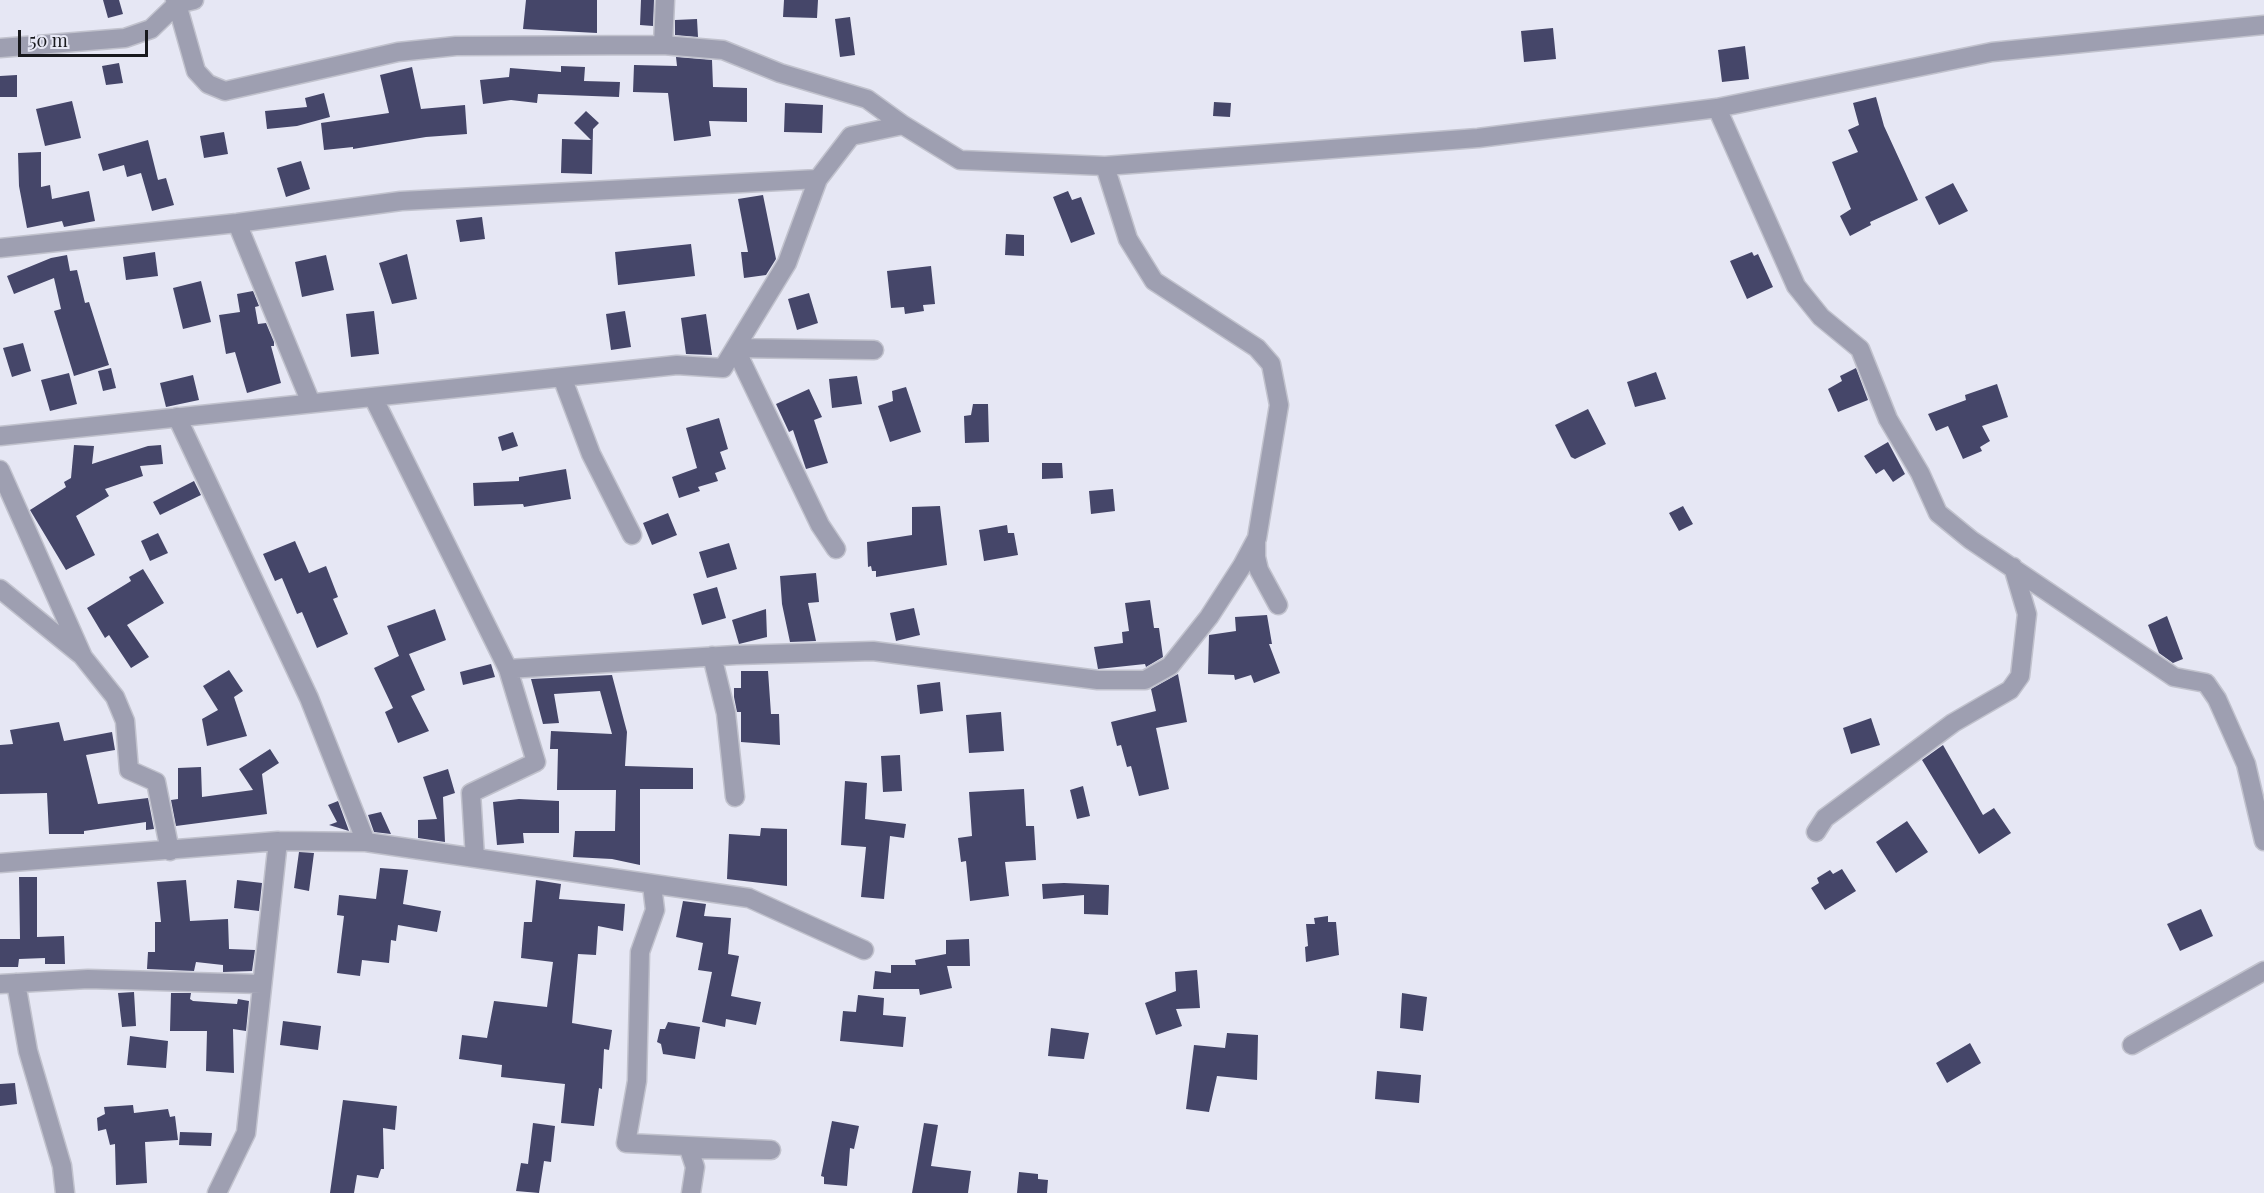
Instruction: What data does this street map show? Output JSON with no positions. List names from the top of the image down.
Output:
{
  "scale_bar": "50 m"
}
